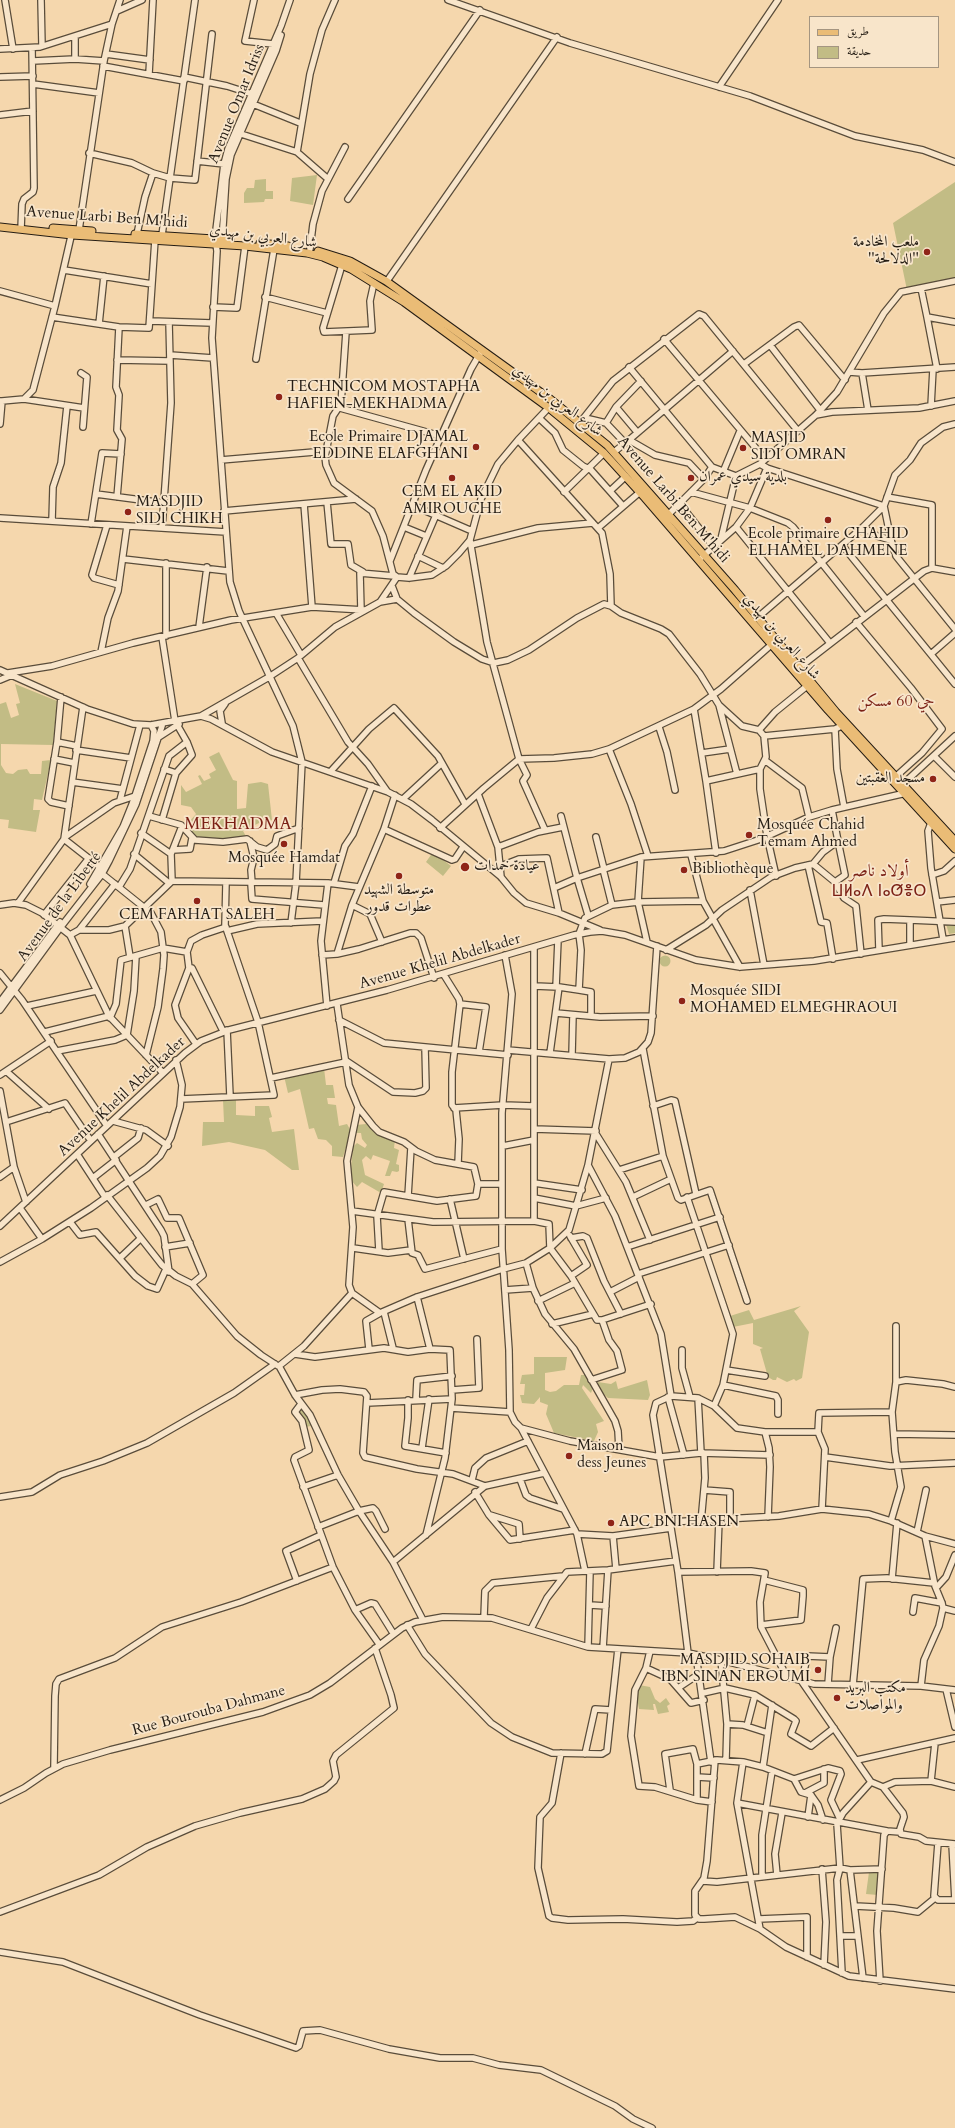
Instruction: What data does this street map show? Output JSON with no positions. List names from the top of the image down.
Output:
{
  "streets": {
    "main road": ["Avenue Larbi Ben M'hidi", "شارع العربي بن مهيدي"],
    "street": [
      "Avenue Omar Idriss",
      "Avenue de la Liberté",
      "Avenue Khelil Abdelkader",
      "Rue Bourouba Dahmane"
    ]
  },
  "crossings": [
    ["Avenue Omar Idriss", "Avenue Larbi Ben M'hidi"],
    ["Avenue Omar Idriss", "شارع العربي بن مهيدي"],
    ["Avenue Larbi Ben M'hidi", "شارع العربي بن مهيدي"]
  ],
  "districts": ["حي 60 مسكن", "MEKHADMA", "أولاد ناصر ⵡⵍⴰⴷ ⵏⴰⵚⴻⵔ"],
  "places": [
    "ملعب المخادمة ''الدلالحة''",
    "TECHNICOM MOSTAPHA HAFIEN-MEKHADMA",
    "Ecole Primaire DJAMAL EDDINE ELAFGHANI",
    "MASJID SIDI OMRAN",
    "CEM EL AKID AMIROUCHE",
    "بلدية سيدي عمران",
    "MASDJID SIDI CHIKH",
    "Ecole primaire CHAHID ELHAMEL DAHMENE",
    "مسجد العقبتين",
    "Mosquée Chahid Temam Ahmed",
    "Mosquée Hamdat",
    "عيادة خمدات",
    "Bibliothèque",
    "متوسطة الشهيد عطوات قدور",
    "CEM FARHAT SALEH",
    "Mosquée SIDI MOHAMED ELMEGHRAOUI",
    "Maison dess Jeunes",
    "APC BNI HASEN",
    "MASDJID SOHAIB IBN SINAN EROUMI",
    "مكتب البريد والمواصلات"
  ],
  "legend": ["طريق", "حديقة"]
}
